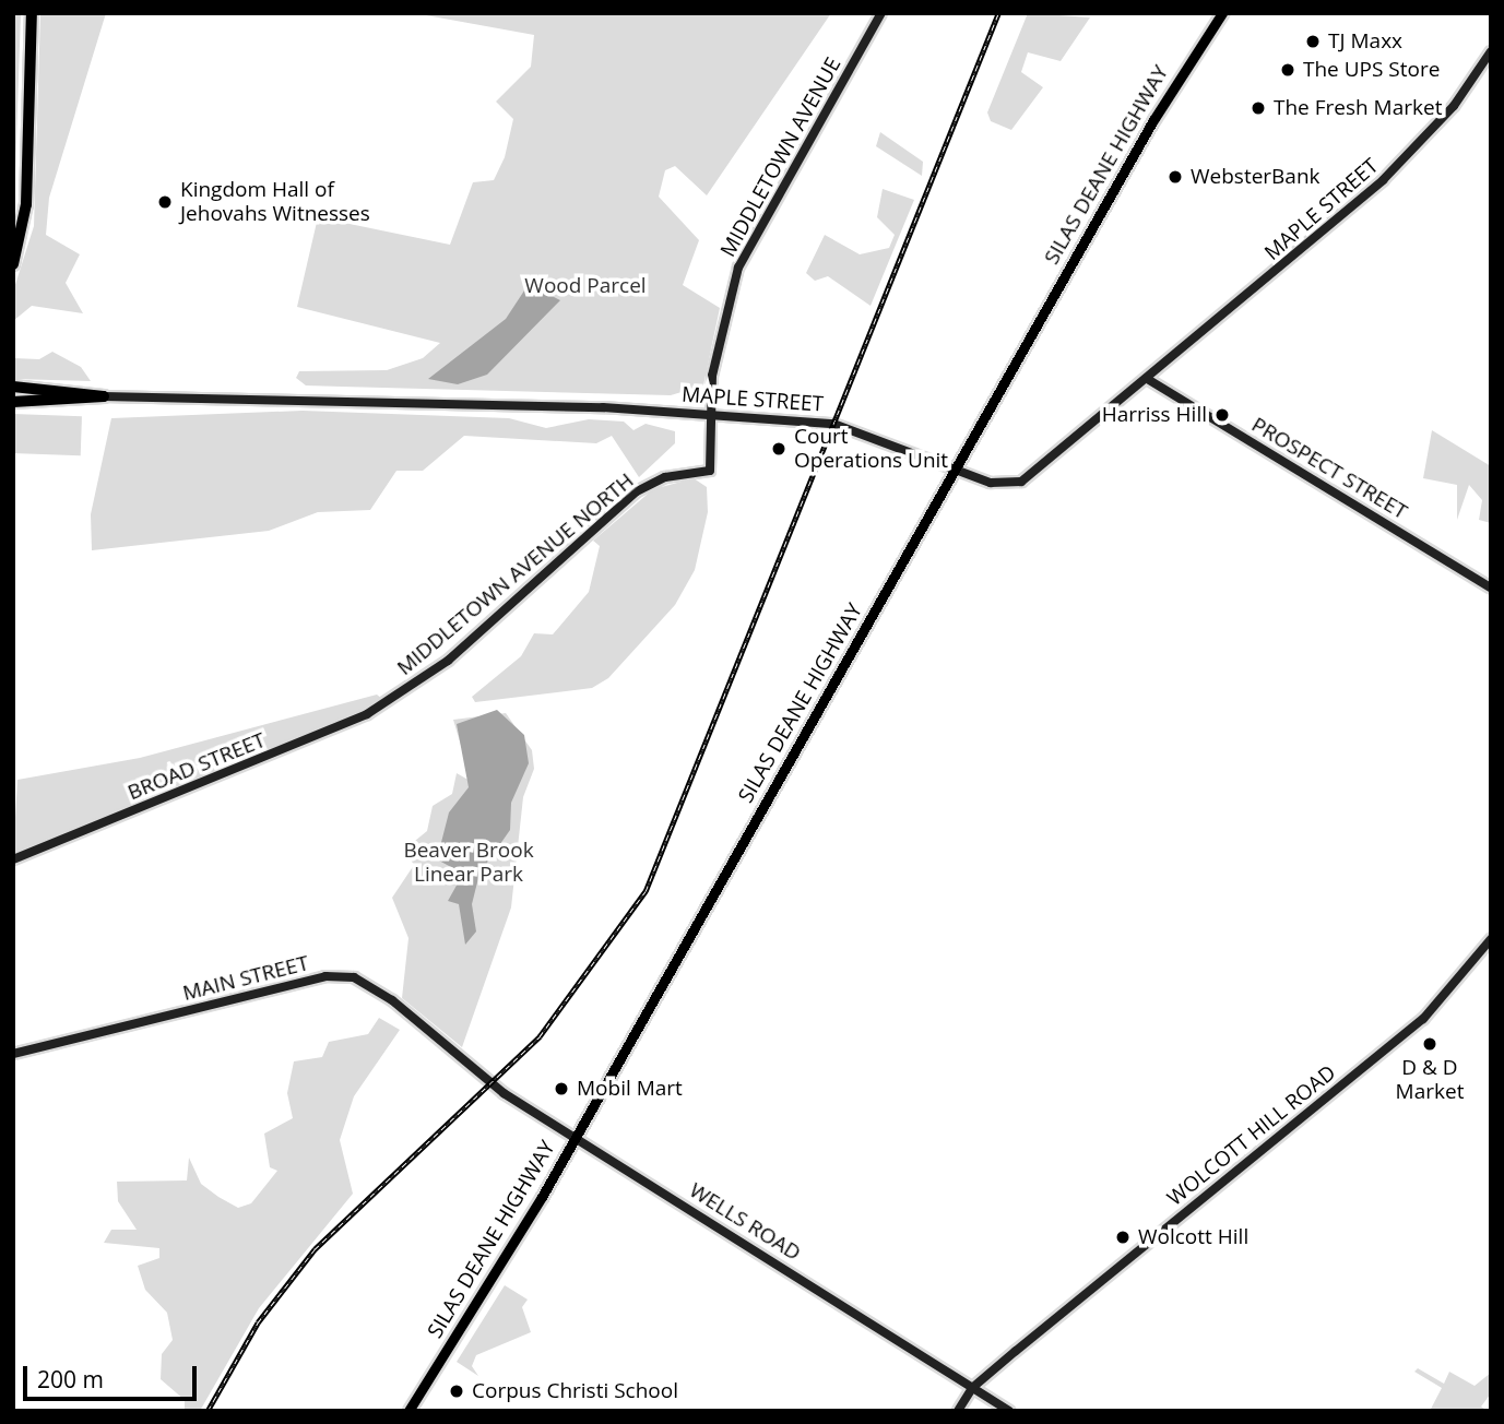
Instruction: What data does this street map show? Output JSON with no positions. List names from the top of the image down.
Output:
{
  "streets": {
    "main road": ["SILAS DEANE HIGHWAY"],
    "street": [
      "MIDDLETOWN AVENUE",
      "MAPLE STREET",
      "PROSPECT STREET",
      "MIDDLETOWN AVENUE NORTH",
      "BROAD STREET",
      "MAIN STREET",
      "WOLCOTT HILL ROAD",
      "WELLS ROAD"
    ]
  },
  "crossings": [
    ["MIDDLETOWN AVENUE", "MAPLE STREET"],
    ["MIDDLETOWN AVENUE", "MIDDLETOWN AVENUE NORTH"],
    ["SILAS DEANE HIGHWAY", "MAPLE STREET"],
    ["SILAS DEANE HIGHWAY", "WELLS ROAD"],
    ["MAPLE STREET", "PROSPECT STREET"],
    ["MIDDLETOWN AVENUE NORTH", "BROAD STREET"],
    ["MAIN STREET", "WELLS ROAD"],
    ["WOLCOTT HILL ROAD", "WELLS ROAD"]
  ],
  "parks": ["Wood Parcel", "Beaver Brook Linear Park"],
  "places": [
    "TJ Maxx",
    "The UPS Store",
    "The Fresh Market",
    "WebsterBank",
    "Kingdom Hall of Jehovahs Witnesses",
    "Harriss Hill",
    "Court Operations Unit",
    "D & D Market",
    "Mobil Mart",
    "Wolcott Hill",
    "Corpus Christi School"
  ],
  "scale_bar": "200 m"
}
